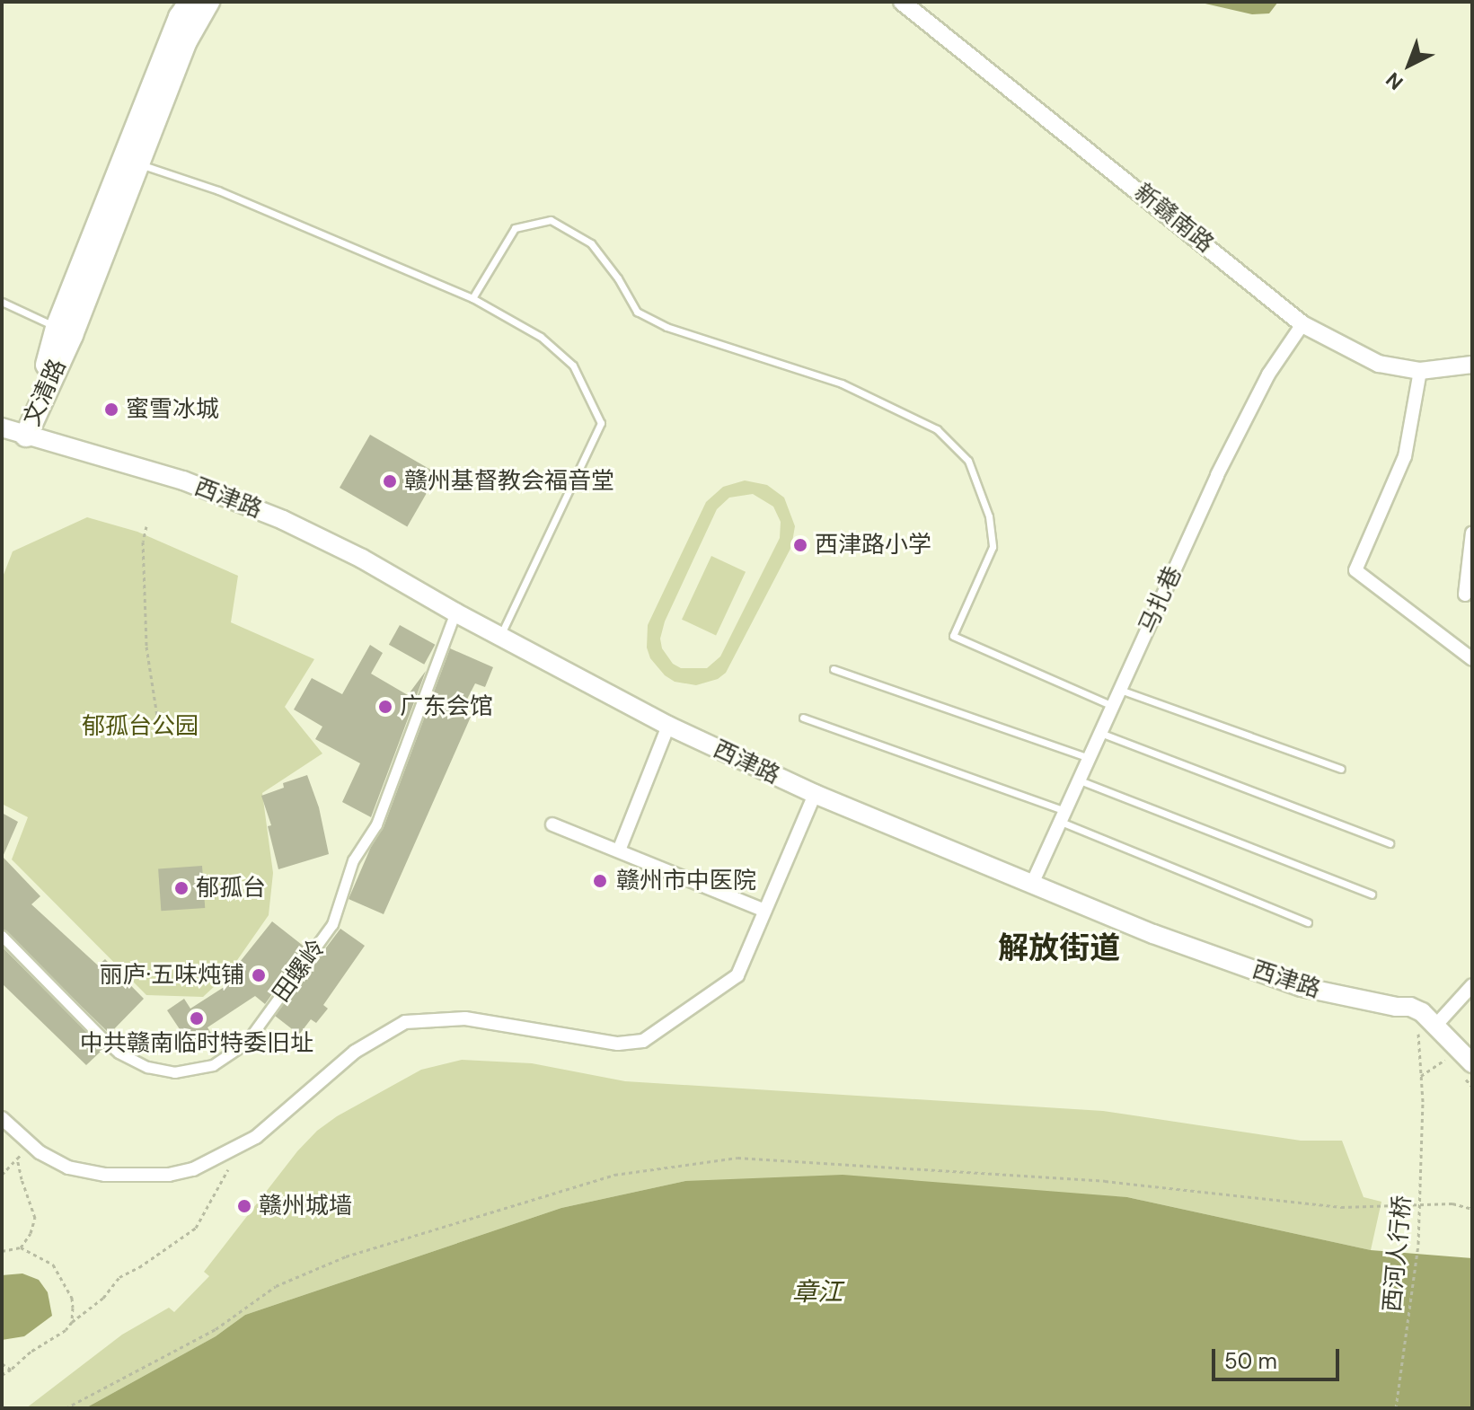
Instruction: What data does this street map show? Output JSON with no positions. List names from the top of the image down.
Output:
{
  "streets": {
    "main road": ["文清路", "西津路"],
    "street": ["新赣南路", "马扎巷", "田螺岭"],
    "path": ["西河人行桥"]
  },
  "crossings": [
    ["新赣南路", "马扎巷"],
    ["文清路", "西津路"],
    ["西津路", "马扎巷"],
    ["西津路", "田螺岭"],
    ["西津路", "西河人行桥"]
  ],
  "districts": ["解放街道"],
  "water": ["章江"],
  "parks": ["郁孤台公园"],
  "places": [
    "蜜雪冰城",
    "赣州基督教会福音堂",
    "西津路小学",
    "广东会馆",
    "赣州市中医院",
    "郁孤台",
    "丽庐·五味炖铺",
    "中共赣南临时特委旧址",
    "赣州城墙"
  ],
  "scale_bar": "50 m",
  "north": "bottom left"
}
